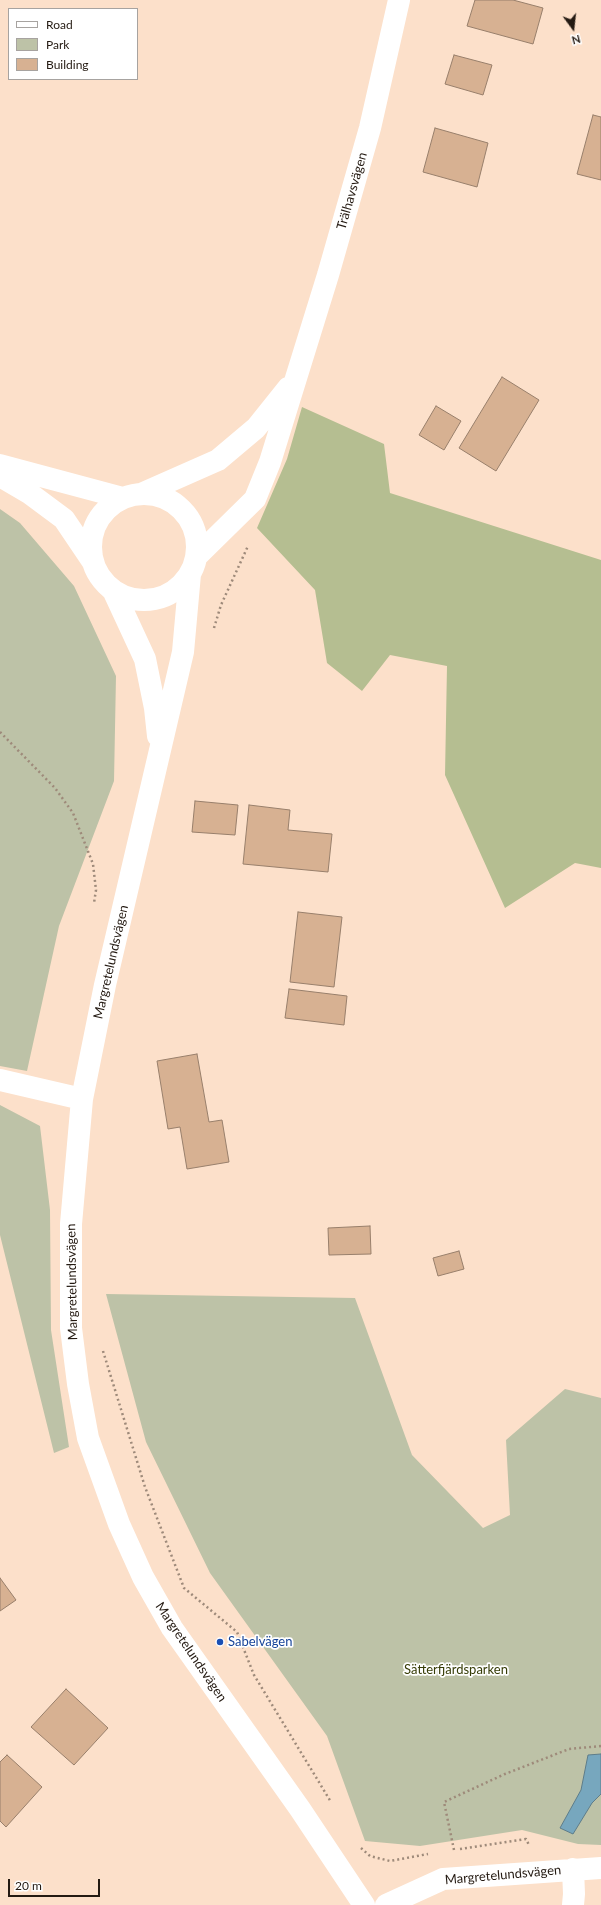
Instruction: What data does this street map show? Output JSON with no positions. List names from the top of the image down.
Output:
{
  "streets": {
    "street": ["Trälhavsvägen", "Margretelundsvägen"]
  },
  "crossings": [
    ["Trälhavsvägen", "Margretelundsvägen"]
  ],
  "parks": ["Sätterfjärdsparken"],
  "places": ["Sabelvägen"],
  "legend": ["Road", "Park", "Building"],
  "scale_bar": "20 m",
  "north": "bottom"
}
